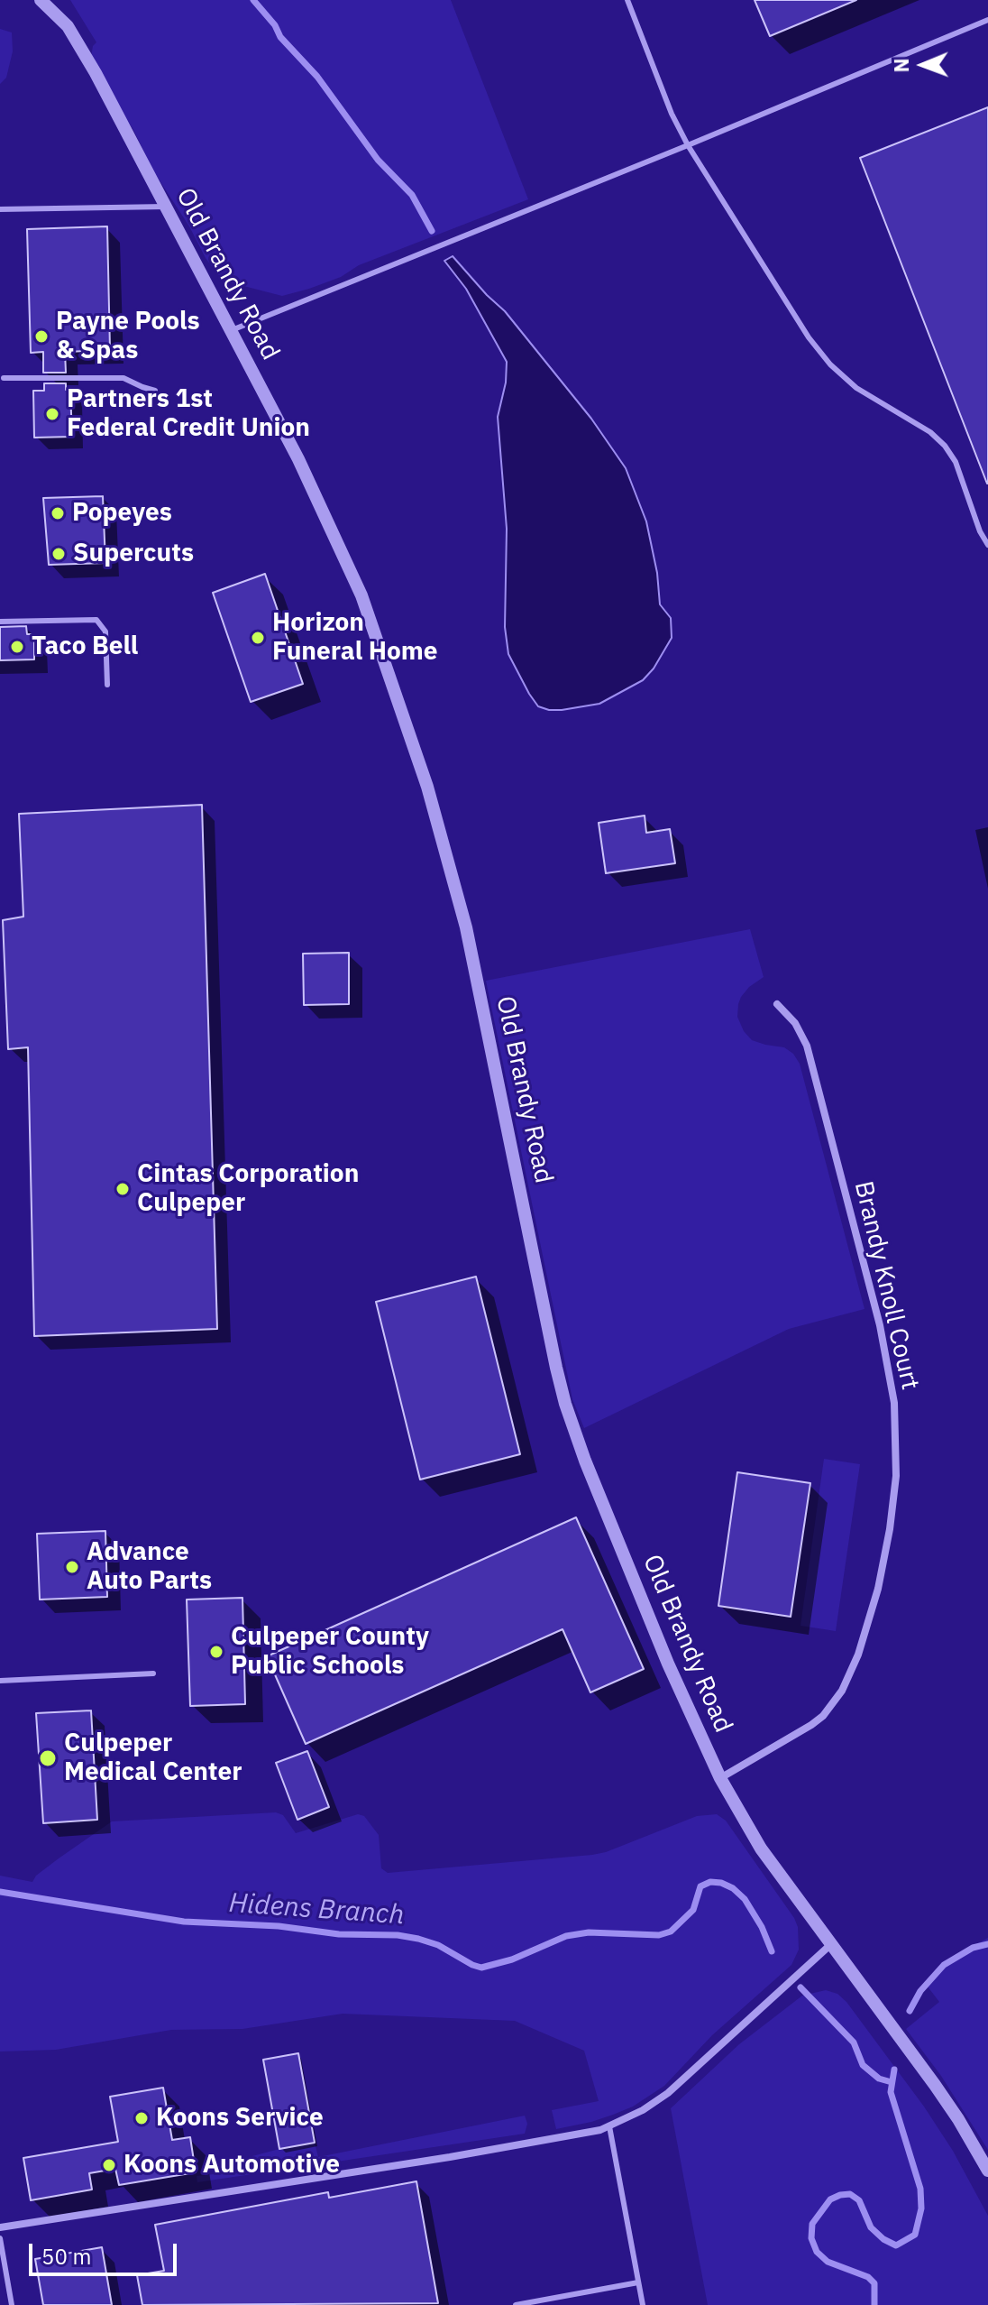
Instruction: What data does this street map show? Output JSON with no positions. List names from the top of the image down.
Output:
{
  "streets": {
    "street": ["Old Brandy Road", "Brandy Knoll Court"]
  },
  "crossings": [
    ["Old Brandy Road", "Brandy Knoll Court"]
  ],
  "water": ["Hidens Branch"],
  "places": [
    "Payne Pools & Spas",
    "Partners 1st Federal Credit Union",
    "Popeyes",
    "Supercuts",
    "Horizon Funeral Home",
    "Taco Bell",
    "Cintas Corporation Culpeper",
    "Advance Auto Parts",
    "Culpeper County Public Schools",
    "Culpeper Medical Center",
    "Koons Service",
    "Koons Automotive"
  ],
  "scale_bar": "50 m",
  "north": "left"
}
